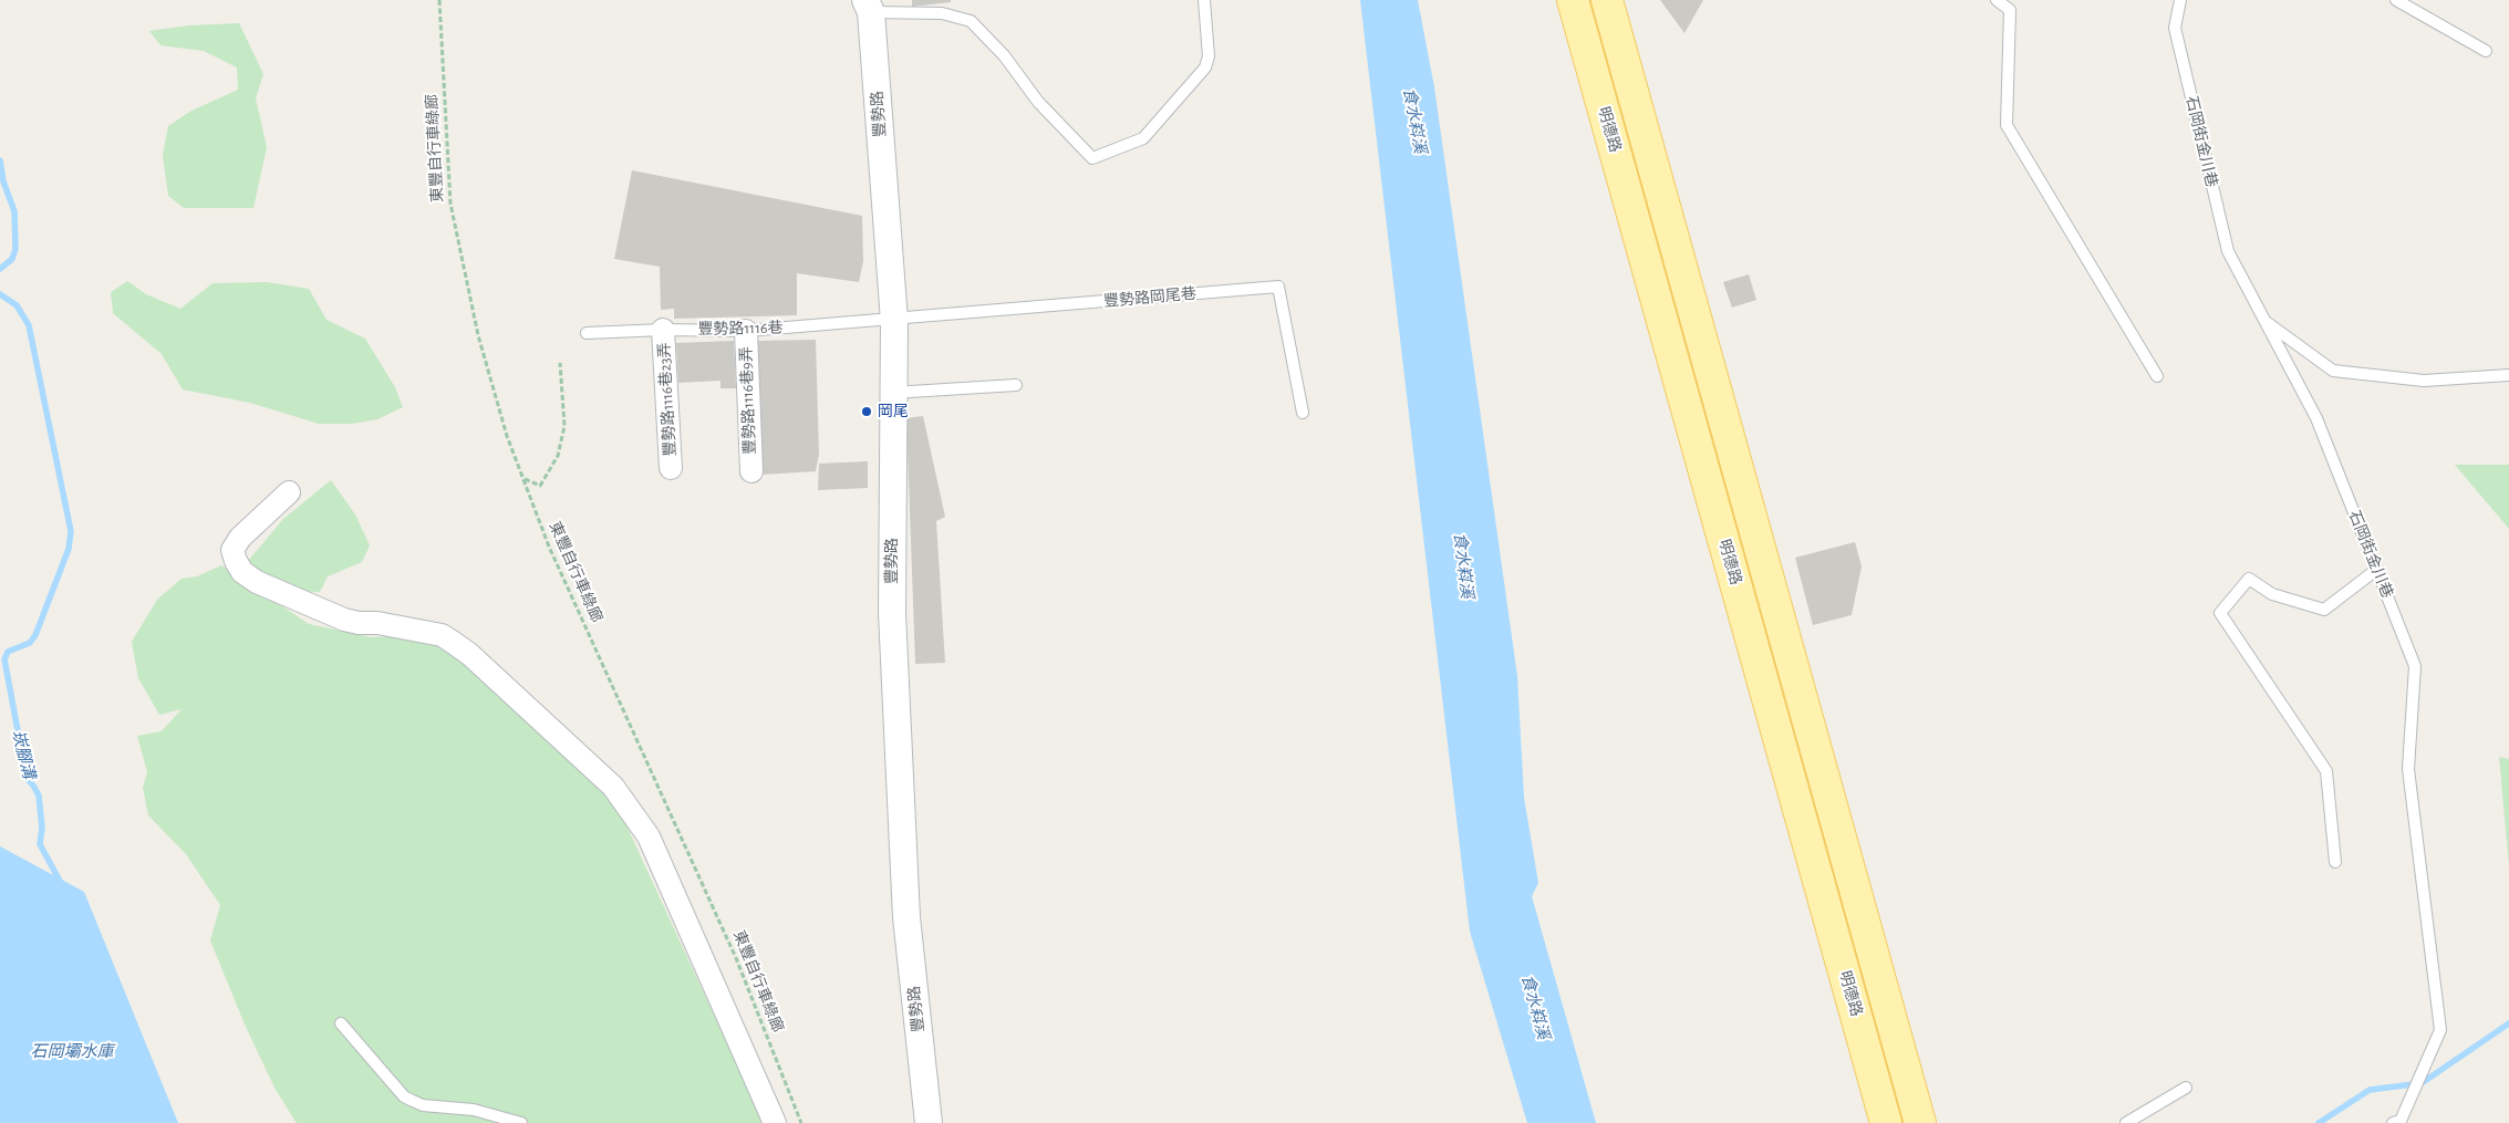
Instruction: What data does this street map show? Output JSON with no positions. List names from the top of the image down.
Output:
{
  "streets": {
    "main road": ["明德路"],
    "street": ["豐勢路", "豐勢路1116巷23弄", "豐勢路1116巷9弄"],
    "lane": ["石岡街金川巷", "豐勢路岡尾巷", "豐勢路1116巷"],
    "path": ["東豐自行車綠廊"]
  },
  "crossings": [
    ["豐勢路", "豐勢路岡尾巷"],
    ["豐勢路", "豐勢路1116巷"],
    ["豐勢路岡尾巷", "豐勢路1116巷"],
    ["豐勢路1116巷", "豐勢路1116巷23弄"],
    ["豐勢路1116巷", "豐勢路1116巷9弄"]
  ],
  "water": ["食水嵙溪", "崁腳溝", "石岡壩水庫"],
  "places": ["岡尾"]
}
